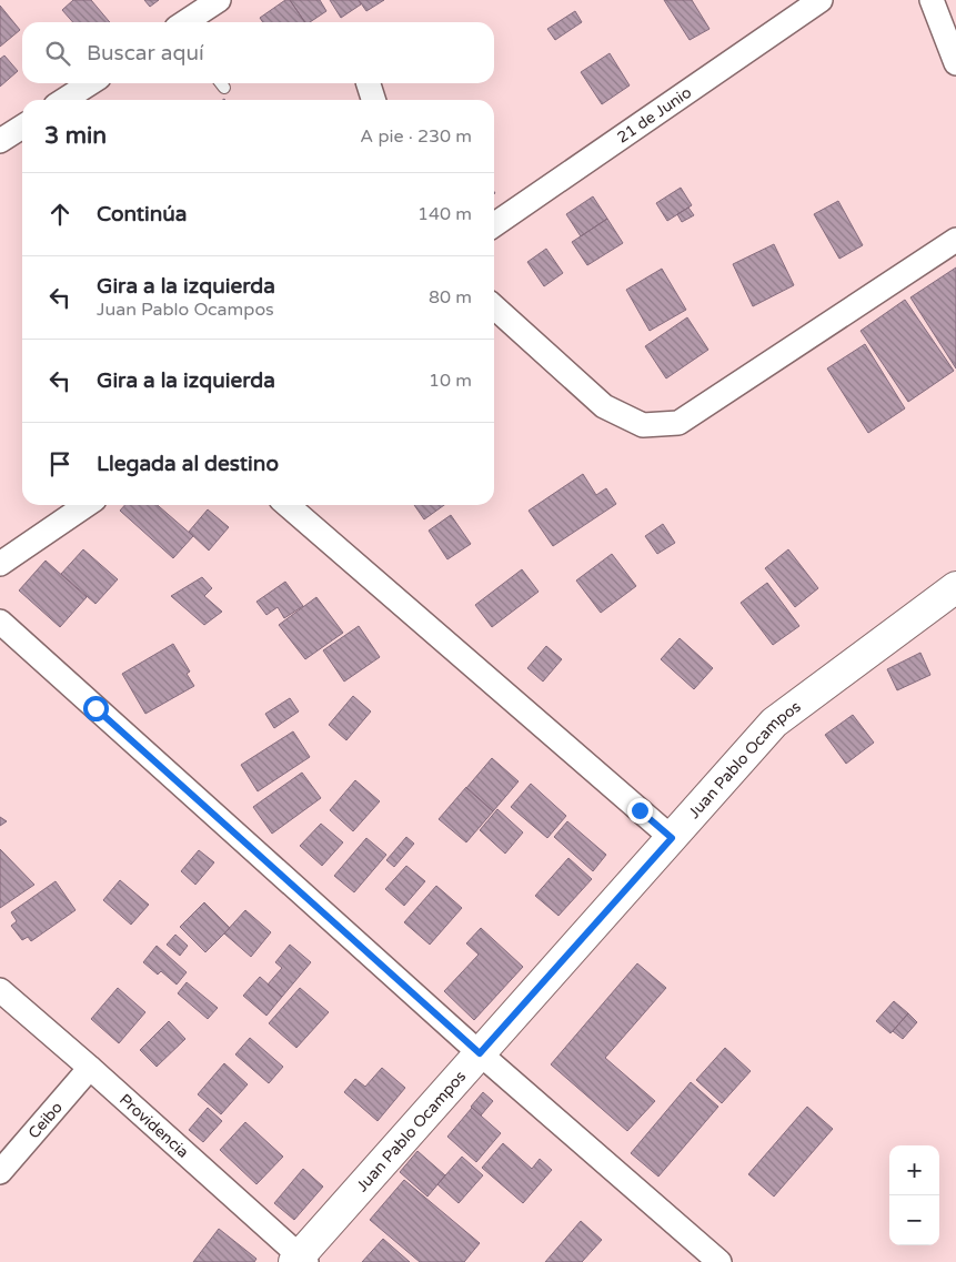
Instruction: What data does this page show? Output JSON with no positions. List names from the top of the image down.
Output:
{
  "streets": {
    "street": [
      "21 de Junio",
      "Juan Pablo Ocampos",
      "Ceibo",
      "Providencia"
    ]
  },
  "crossings": [
    ["Juan Pablo Ocampos", "Providencia"],
    ["Ceibo", "Providencia"]
  ],
  "page": {
    "search": "Buscar aquí",
    "heading": ["3 min", "A pie · 230 m"],
    "list": [
      ["Continúa", "140 m"],
      ["Gira a la izquierda", "Juan Pablo Ocampos", "80 m"],
      ["Gira a la izquierda", "10 m"],
      "Llegada al destino"
    ],
    "map_buttons": ["+", "−"]
  }
}
